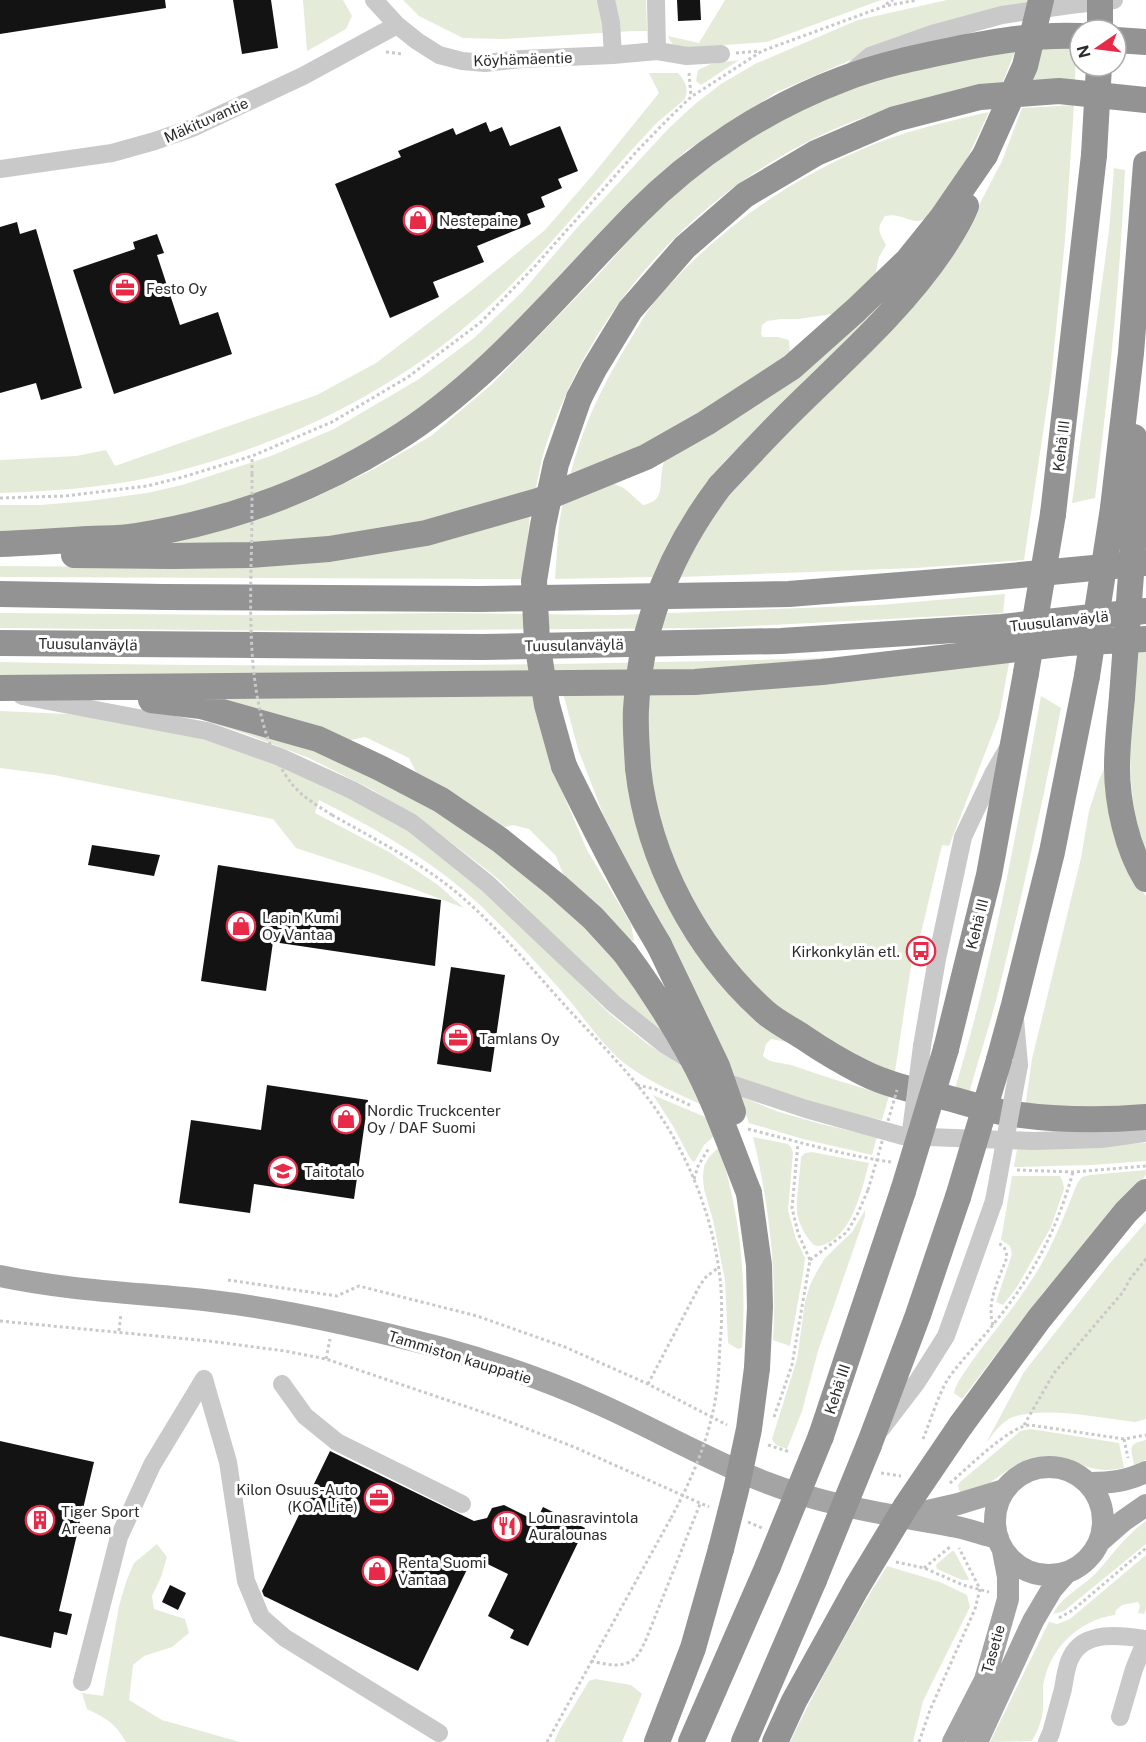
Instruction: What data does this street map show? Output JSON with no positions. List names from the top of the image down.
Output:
{
  "streets": {
    "highway": ["Kehä III", "Tuusulanväylä"],
    "main road": ["Tammiston kauppatie", "Tasetie"],
    "street": ["Köyhämäentie", "Mäkituvantie"]
  },
  "crossings": [
    ["Köyhämäentie", "Mäkituvantie"],
    ["Tammiston kauppatie", "Tasetie"]
  ],
  "places": {
    "shop": [
      "Nestepaine",
      "Lapin Kumi Oy Vantaa",
      "Nordic Truckcenter Oy / DAF Suomi",
      "Renta Suomi Vantaa"
    ],
    "office": ["Festo Oy", "Tamlans Oy", "Kilon Osuus-Auto (KOA Lite)"],
    "bus stop": ["Kirkonkylän etl."],
    "school or university": ["Taitotalo"],
    "building": ["Tiger Sport Areena"],
    "restaurant": ["Lounasravintola Auralounas"]
  },
  "north": "left"
}
